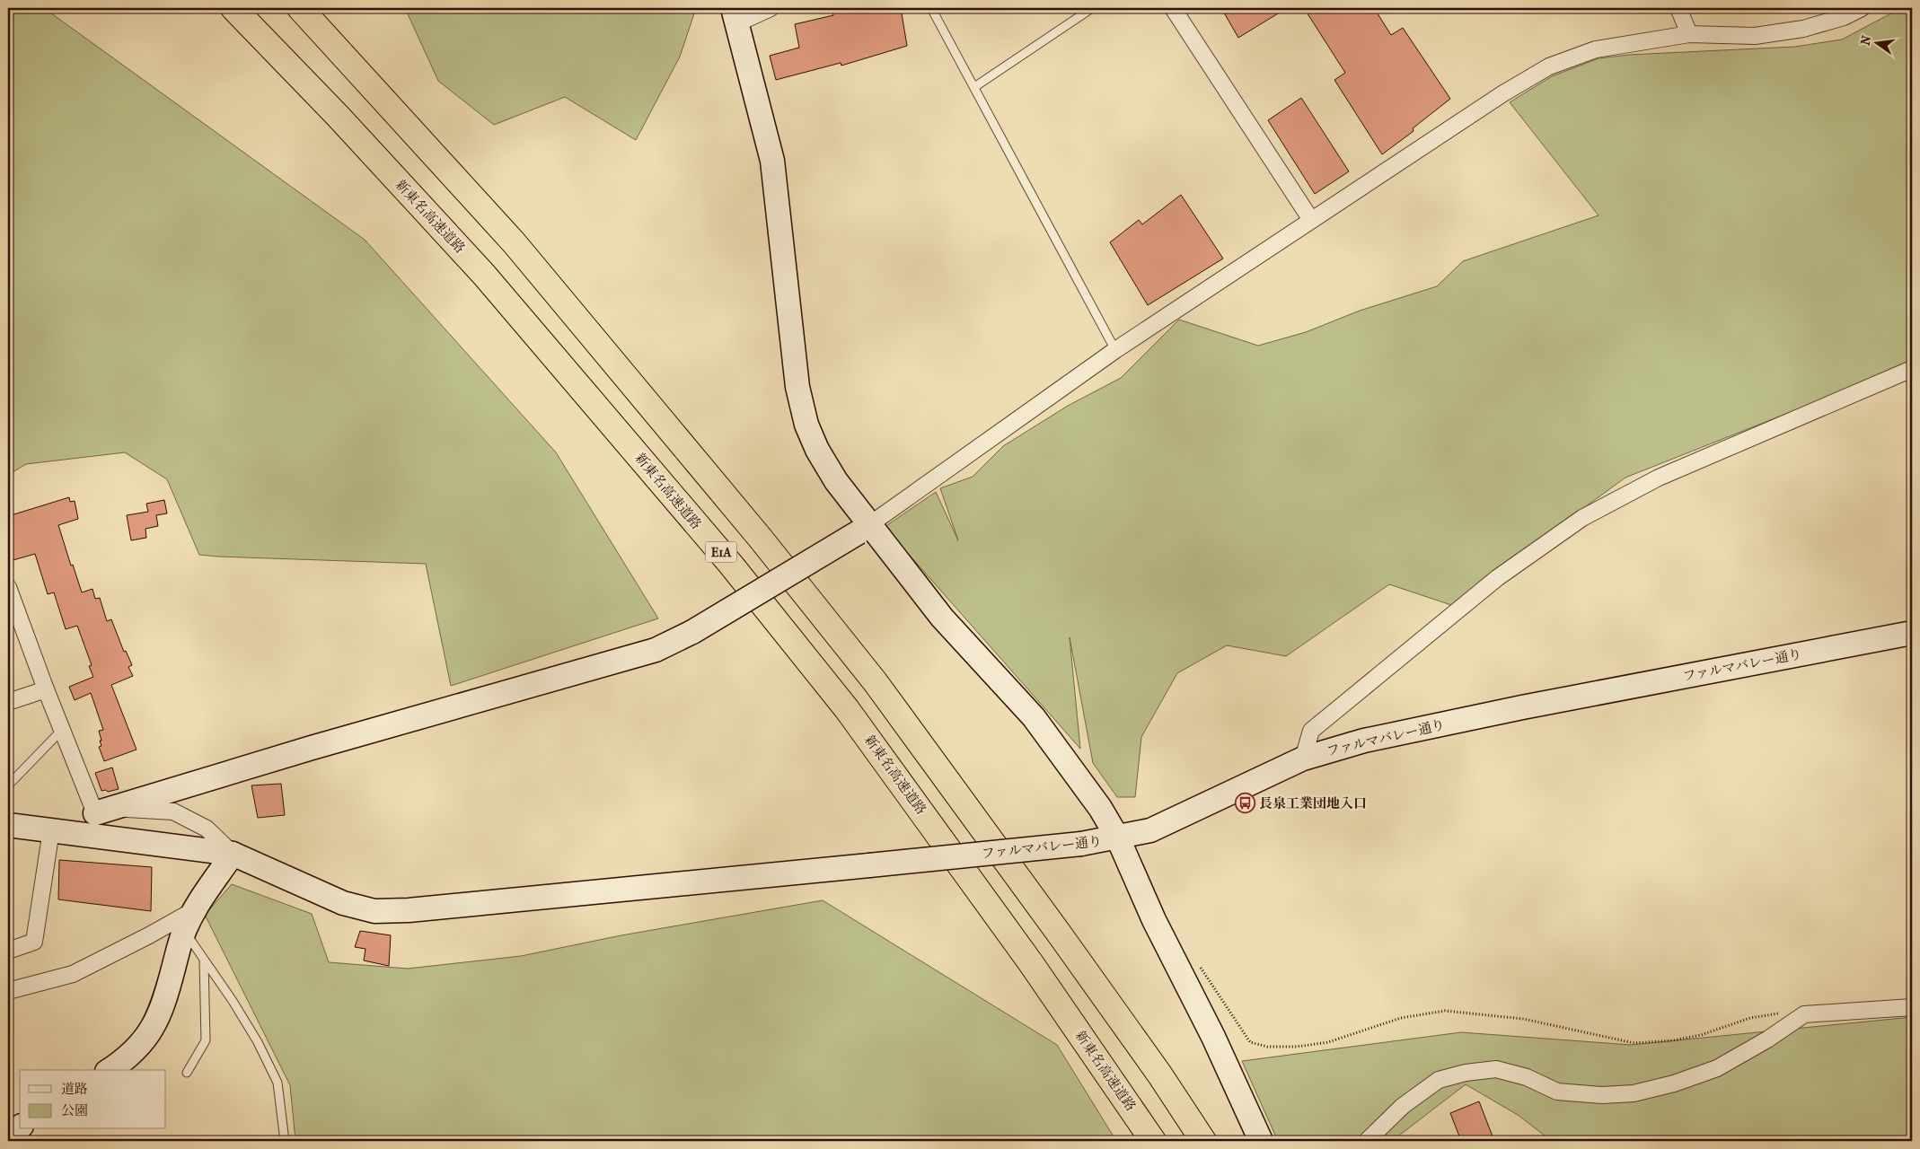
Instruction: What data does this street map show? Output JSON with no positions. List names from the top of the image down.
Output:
{
  "streets": {
    "highway": ["新東名高速道路", "E1A"],
    "street": ["ファルマバレー通り"]
  },
  "places": {
    "bus stop": ["長泉工業団地入口"]
  },
  "legend": ["道路", "公園"],
  "north": "left"
}
